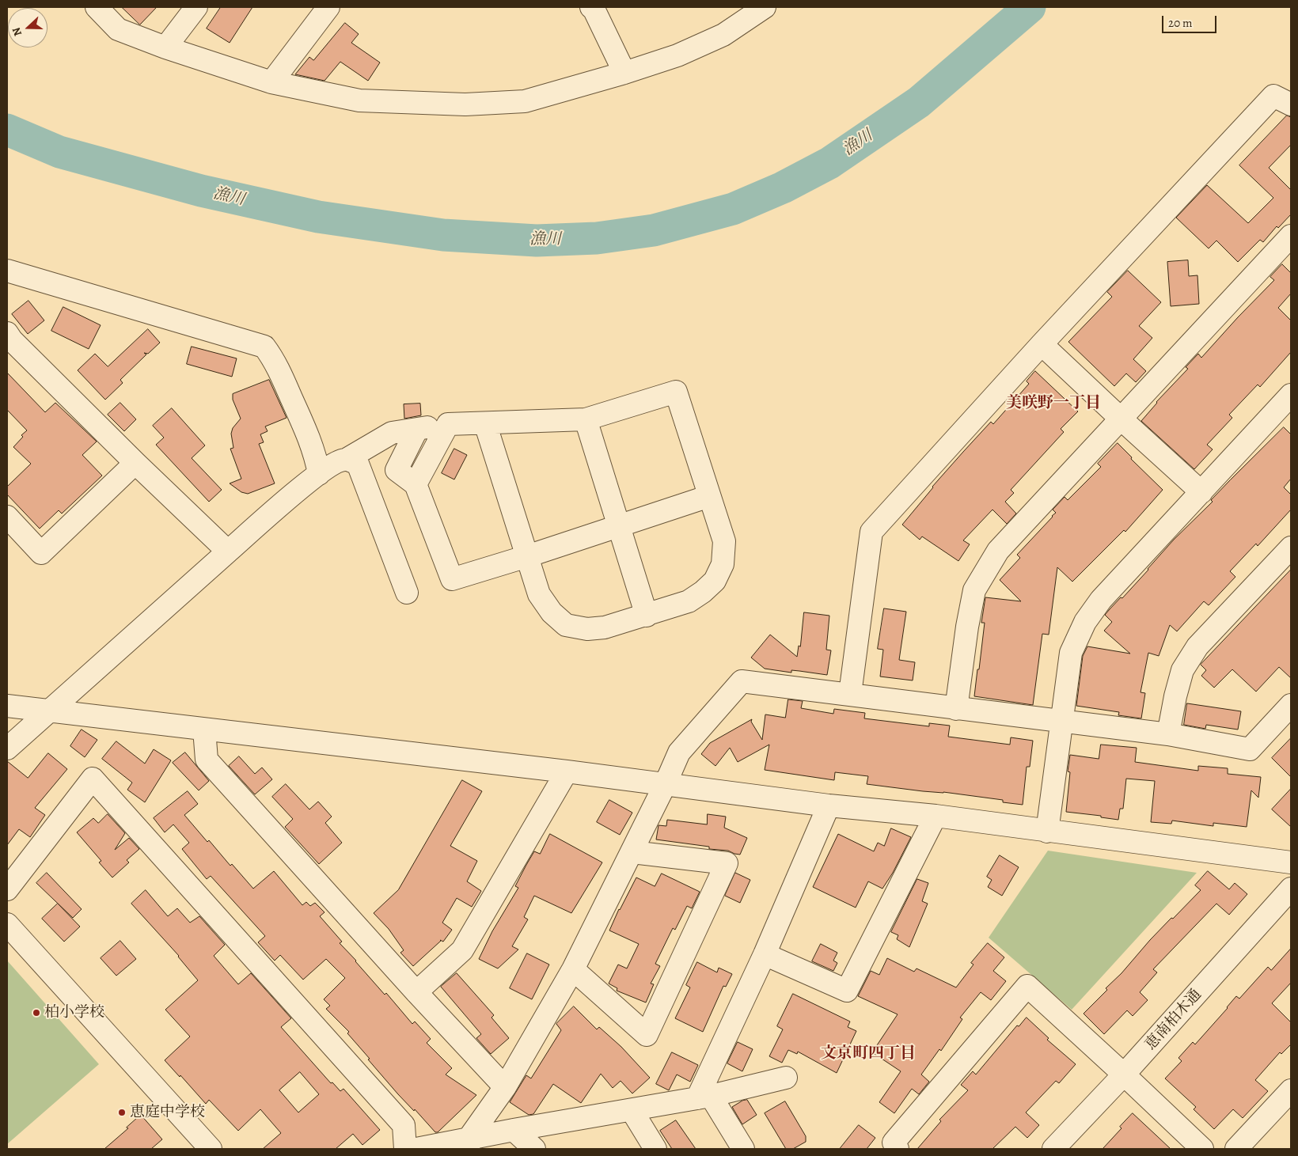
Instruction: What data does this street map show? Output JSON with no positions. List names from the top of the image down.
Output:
{
  "streets": {
    "street": ["恵南柏木通"]
  },
  "districts": ["美咲野一丁目", "文京町四丁目"],
  "water": ["漁川"],
  "places": ["柏小学校", "恵庭中学校"],
  "scale_bar": "20 m",
  "north": "left"
}
